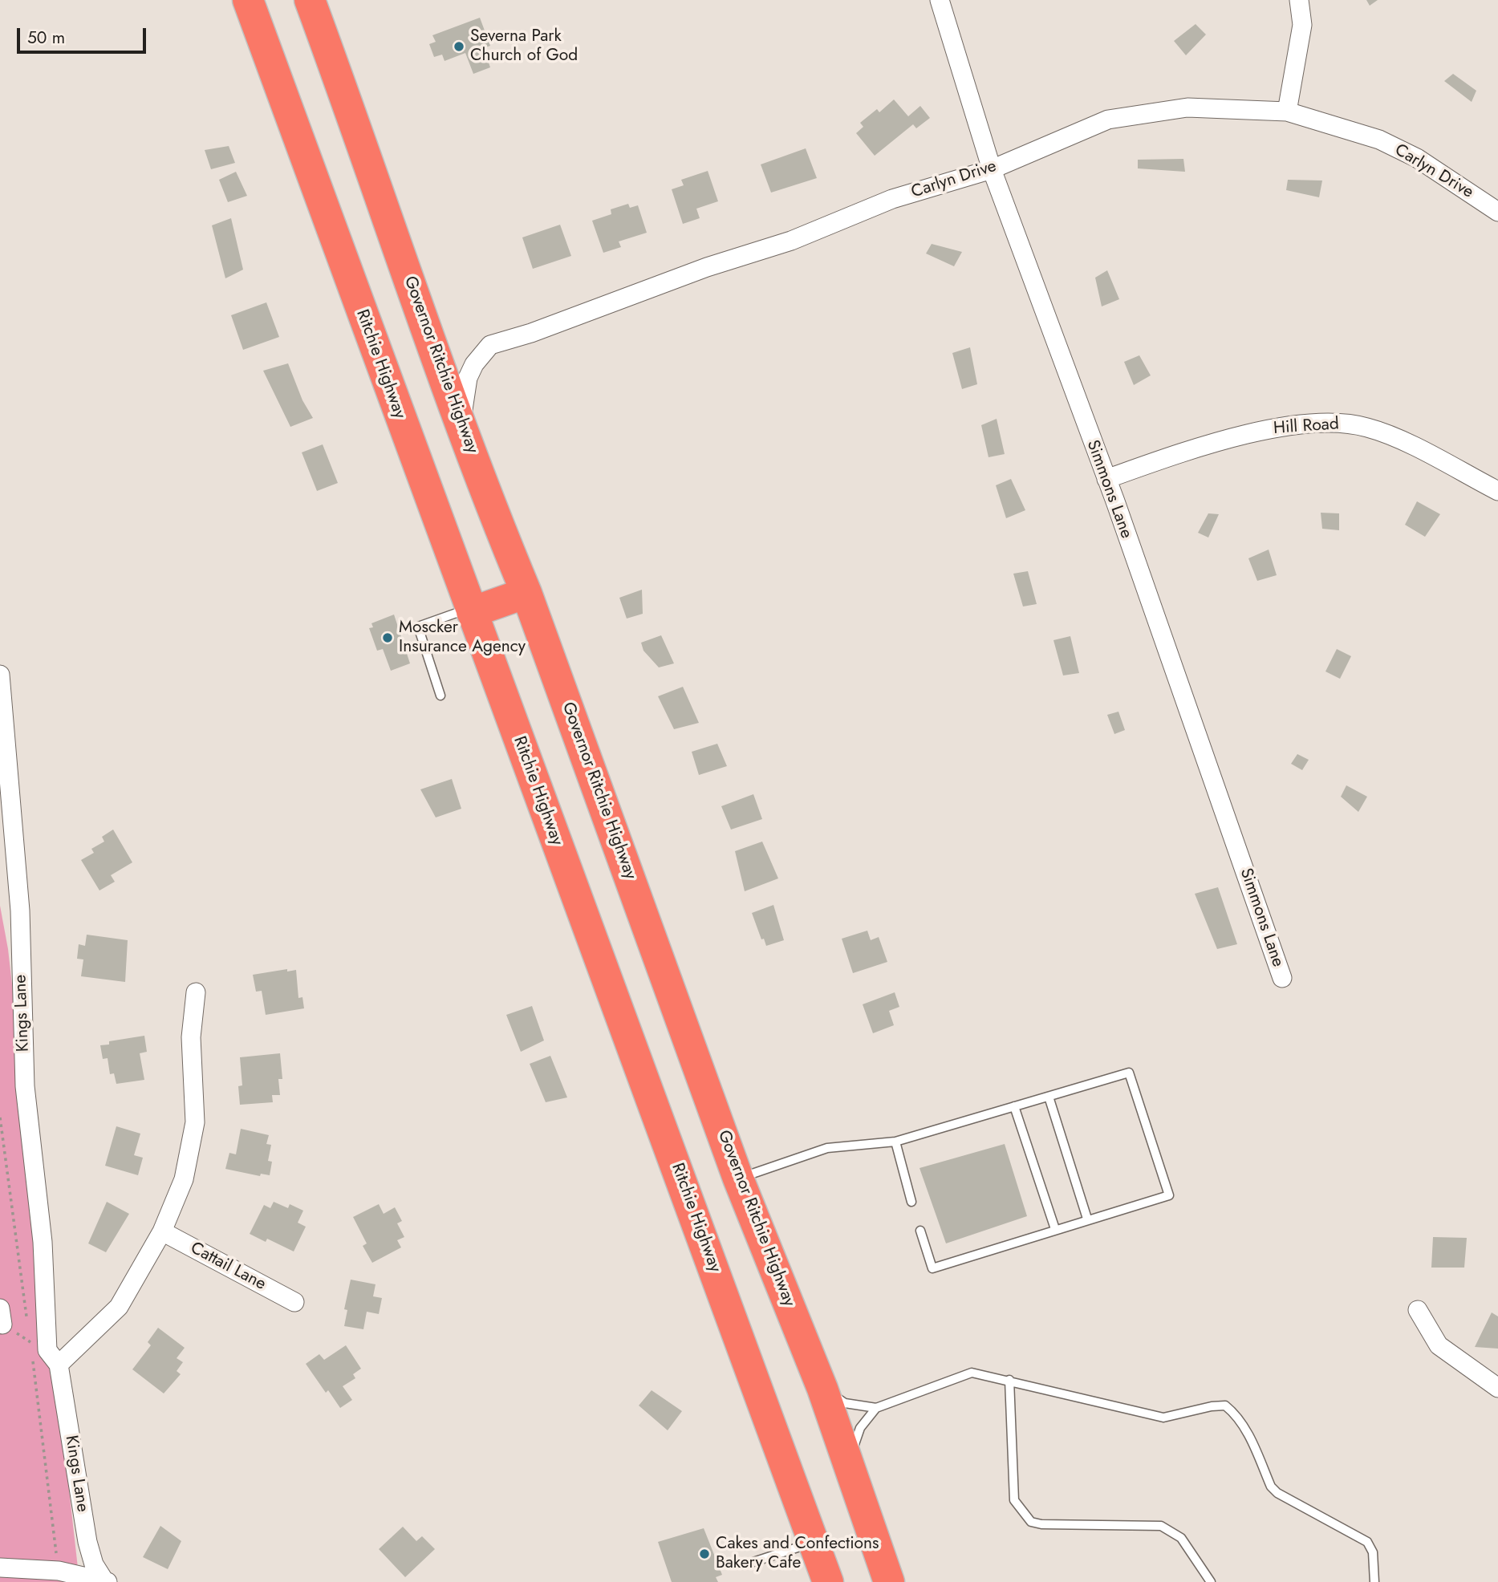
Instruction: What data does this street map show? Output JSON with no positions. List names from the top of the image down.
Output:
{
  "streets": {
    "highway": ["Ritchie Highway", "Governor Ritchie Highway"],
    "street": [
      "Carlyn Drive",
      "Hill Road",
      "Simmons Lane",
      "Kings Lane",
      "Cattail Lane"
    ]
  },
  "crossings": [
    ["Carlyn Drive", "Governor Ritchie Highway"],
    ["Carlyn Drive", "Simmons Lane"],
    ["Hill Road", "Simmons Lane"]
  ],
  "places": ["Severna Park Church of God", "Moscker Insurance Agency", "Cakes and Confections Bakery Cafe"],
  "scale_bar": "50 m"
}
